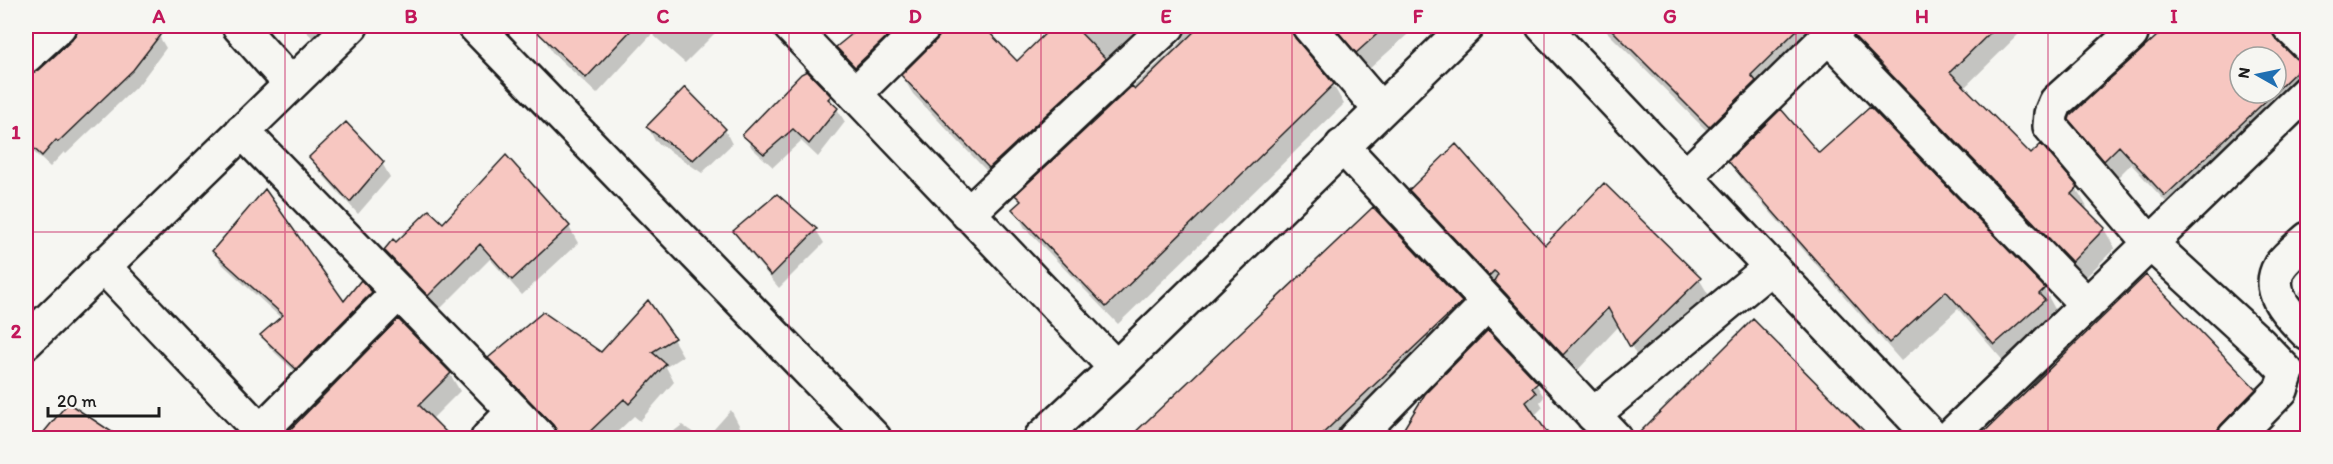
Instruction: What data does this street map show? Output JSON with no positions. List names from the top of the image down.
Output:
{
  "scale_bar": "20 m",
  "north": "left",
  "grid": {
    "columns": [
      "A",
      "B",
      "C",
      "D",
      "E",
      "F",
      "G",
      "H",
      "I"
    ],
    "rows": ["1", "2"]
  }
}
